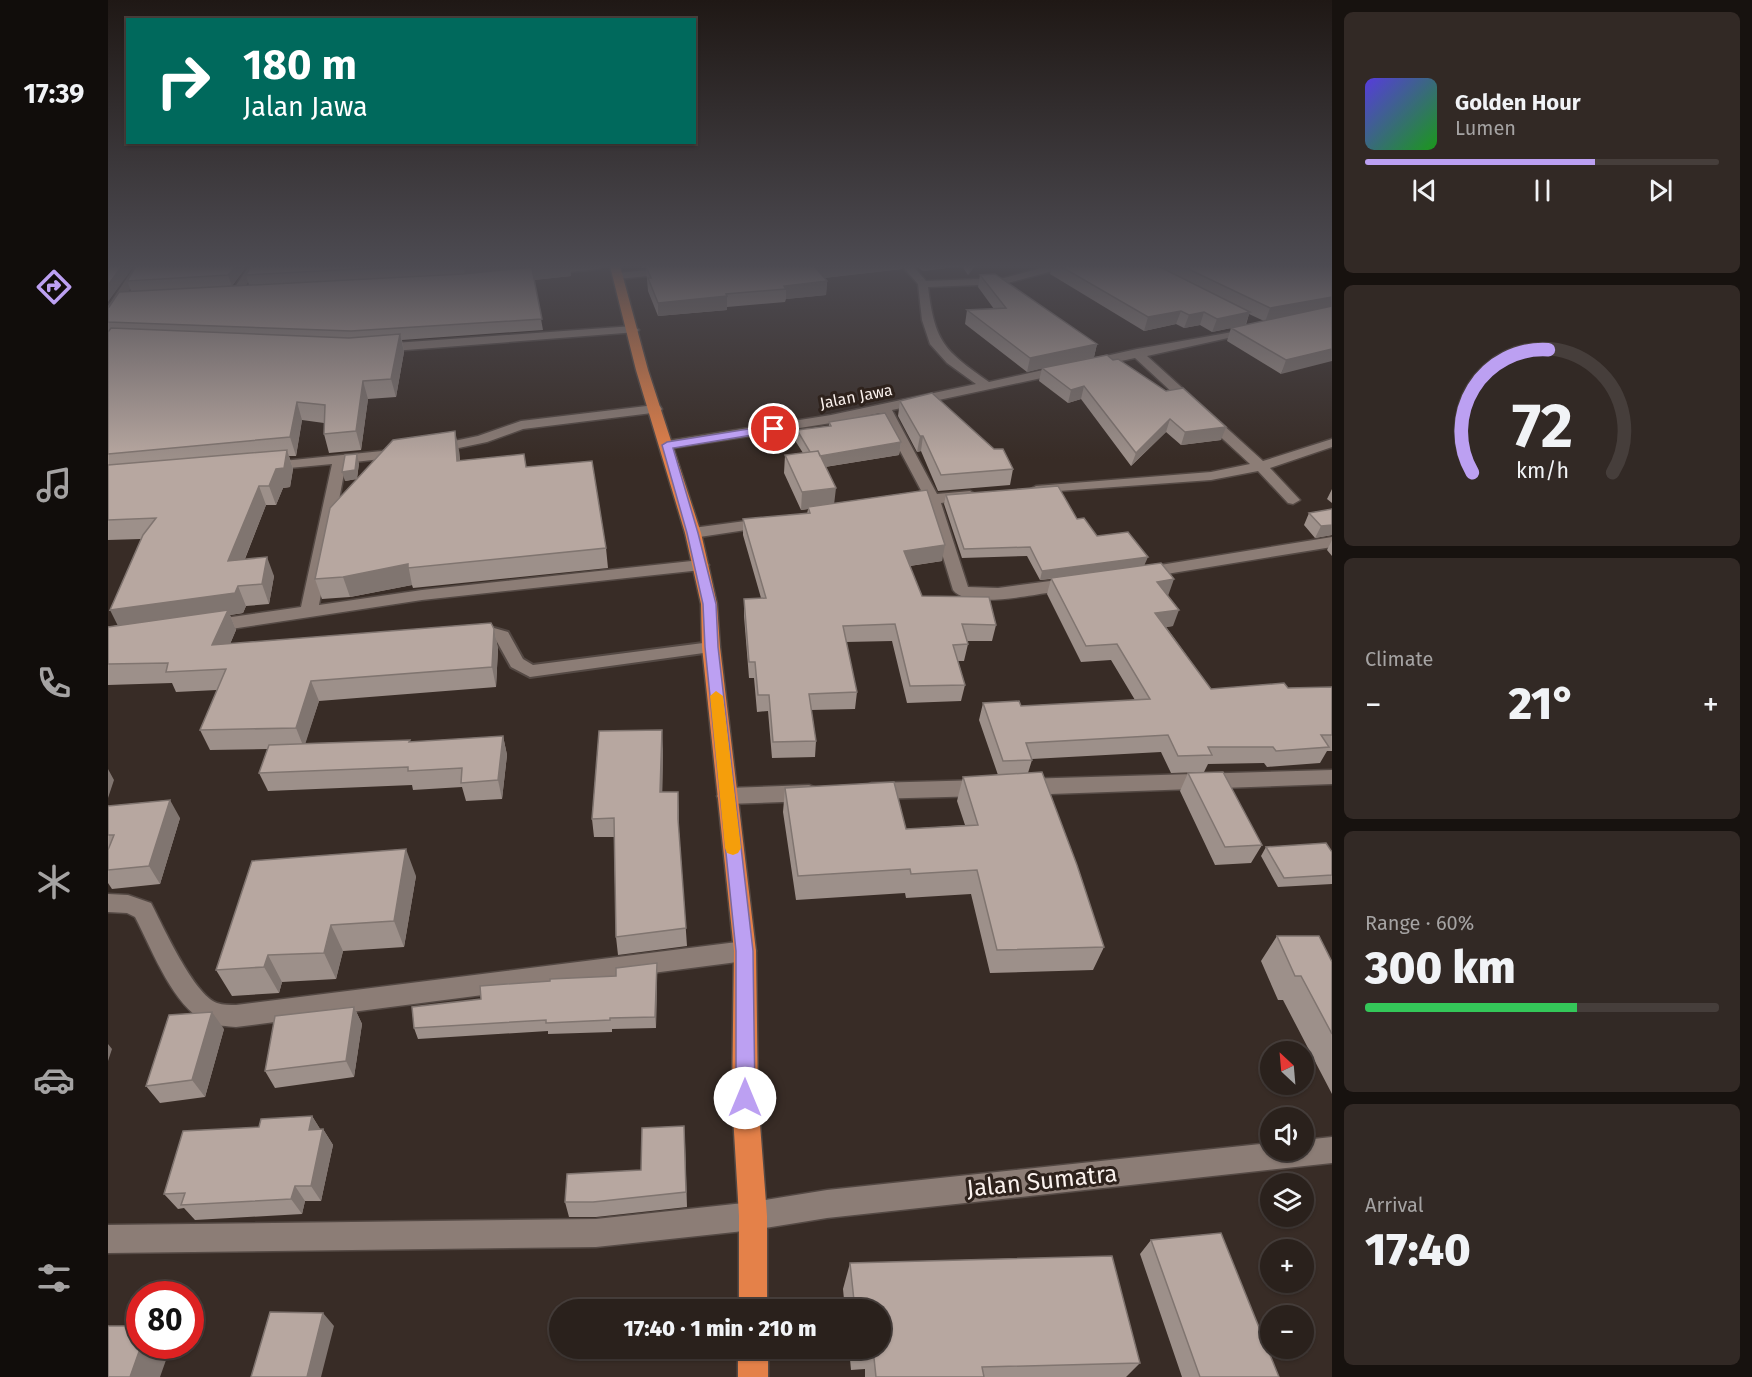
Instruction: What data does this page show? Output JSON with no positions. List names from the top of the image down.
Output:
{
  "streets": {
    "street": ["Jalan Jawa", "Jalan Sumatra"]
  },
  "north": "top left",
  "page": {
    "tabs": "17:39",
    "turn": ["180 m", "Jalan Jawa"],
    "song": ["Golden Hour", "Lumen"],
    "tile": [
      "Climate",
      ["Range · 60%", "300 km"],
      ["Arrival", "17:40"]
    ],
    "heat": ["−", "21°", "+"],
    "map_buttons": ["+", "−"],
    "limit": "80",
    "trip": "17:40 · 1 min · 210 m",
    "gauge": ["72", "km/h"]
  }
}
